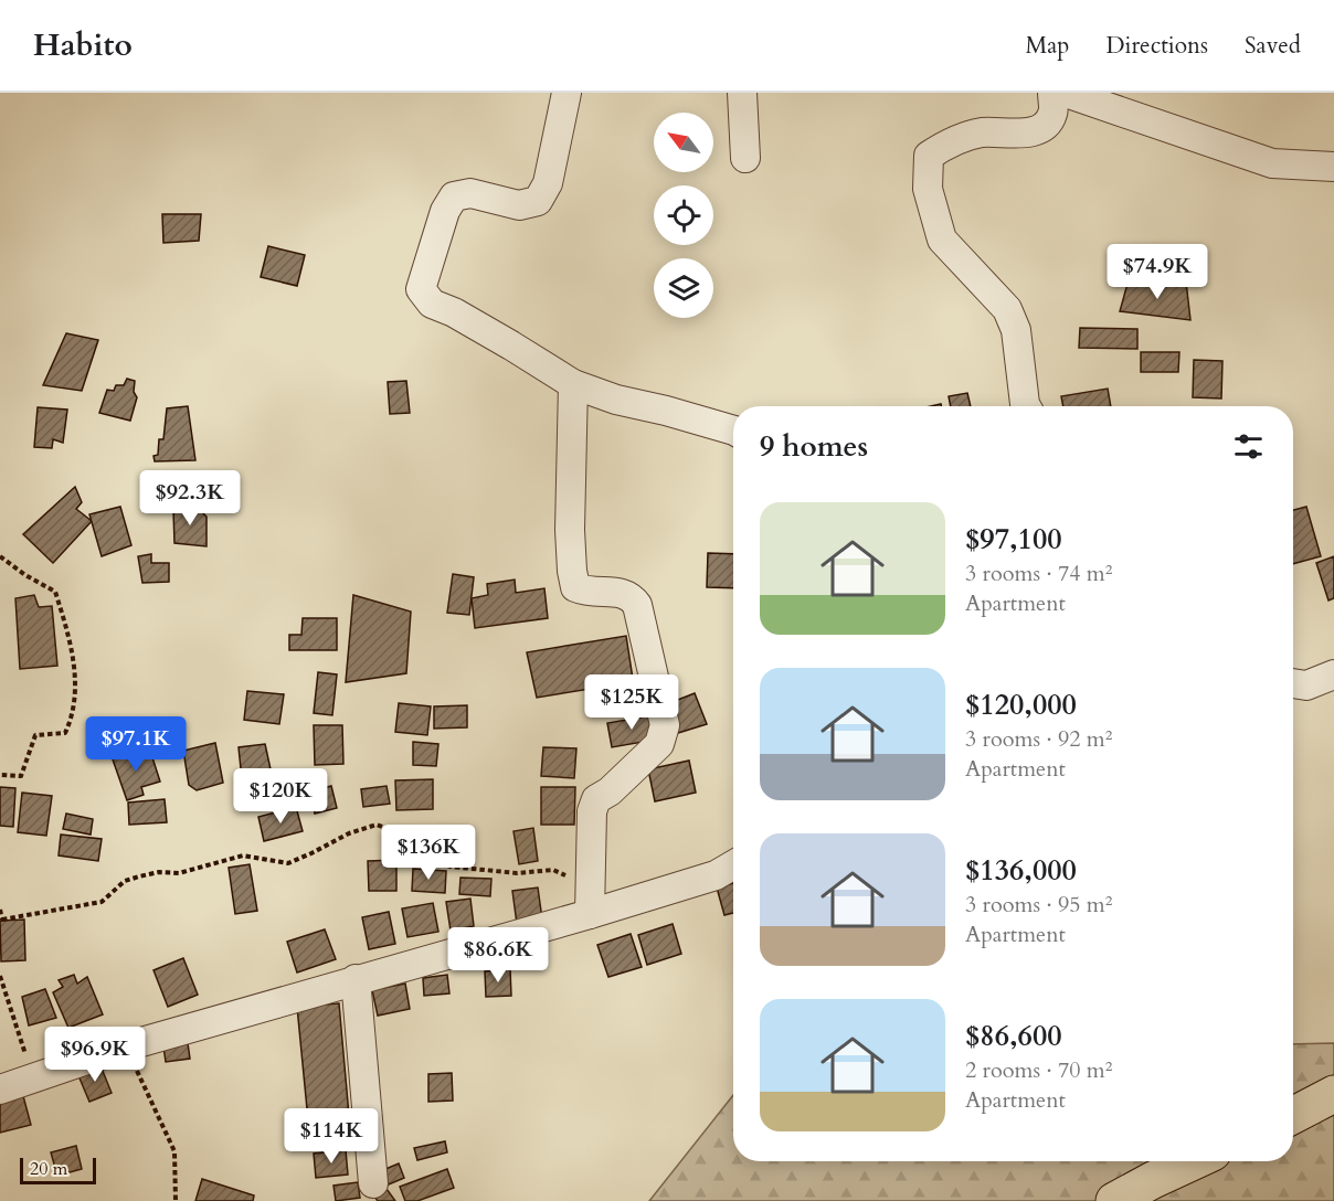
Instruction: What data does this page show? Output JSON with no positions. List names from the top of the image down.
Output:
{
  "scale_bar": "20 m",
  "north": "top left",
  "page": {
    "header": "Habito",
    "nav": ["Map", "Directions", "Saved"],
    "price": [
      "$74.9K",
      "$92.3K",
      "$125K",
      "$97.1K",
      "$120K",
      "$136K",
      "$86.6K",
      "$96.9K",
      "$114K"
    ],
    "heading": "9 homes",
    "list": [
      {
        "name": "$97,100",
        "note": "3 rooms · 74 m² · Apartment"
      },
      {
        "name": "$120,000",
        "note": "3 rooms · 92 m² · Apartment"
      },
      {
        "name": "$136,000",
        "note": "3 rooms · 95 m² · Apartment"
      },
      {
        "name": "$86,600",
        "note": "2 rooms · 70 m² · Apartment"
      }
    ],
    "scale": "20 m"
  }
}
